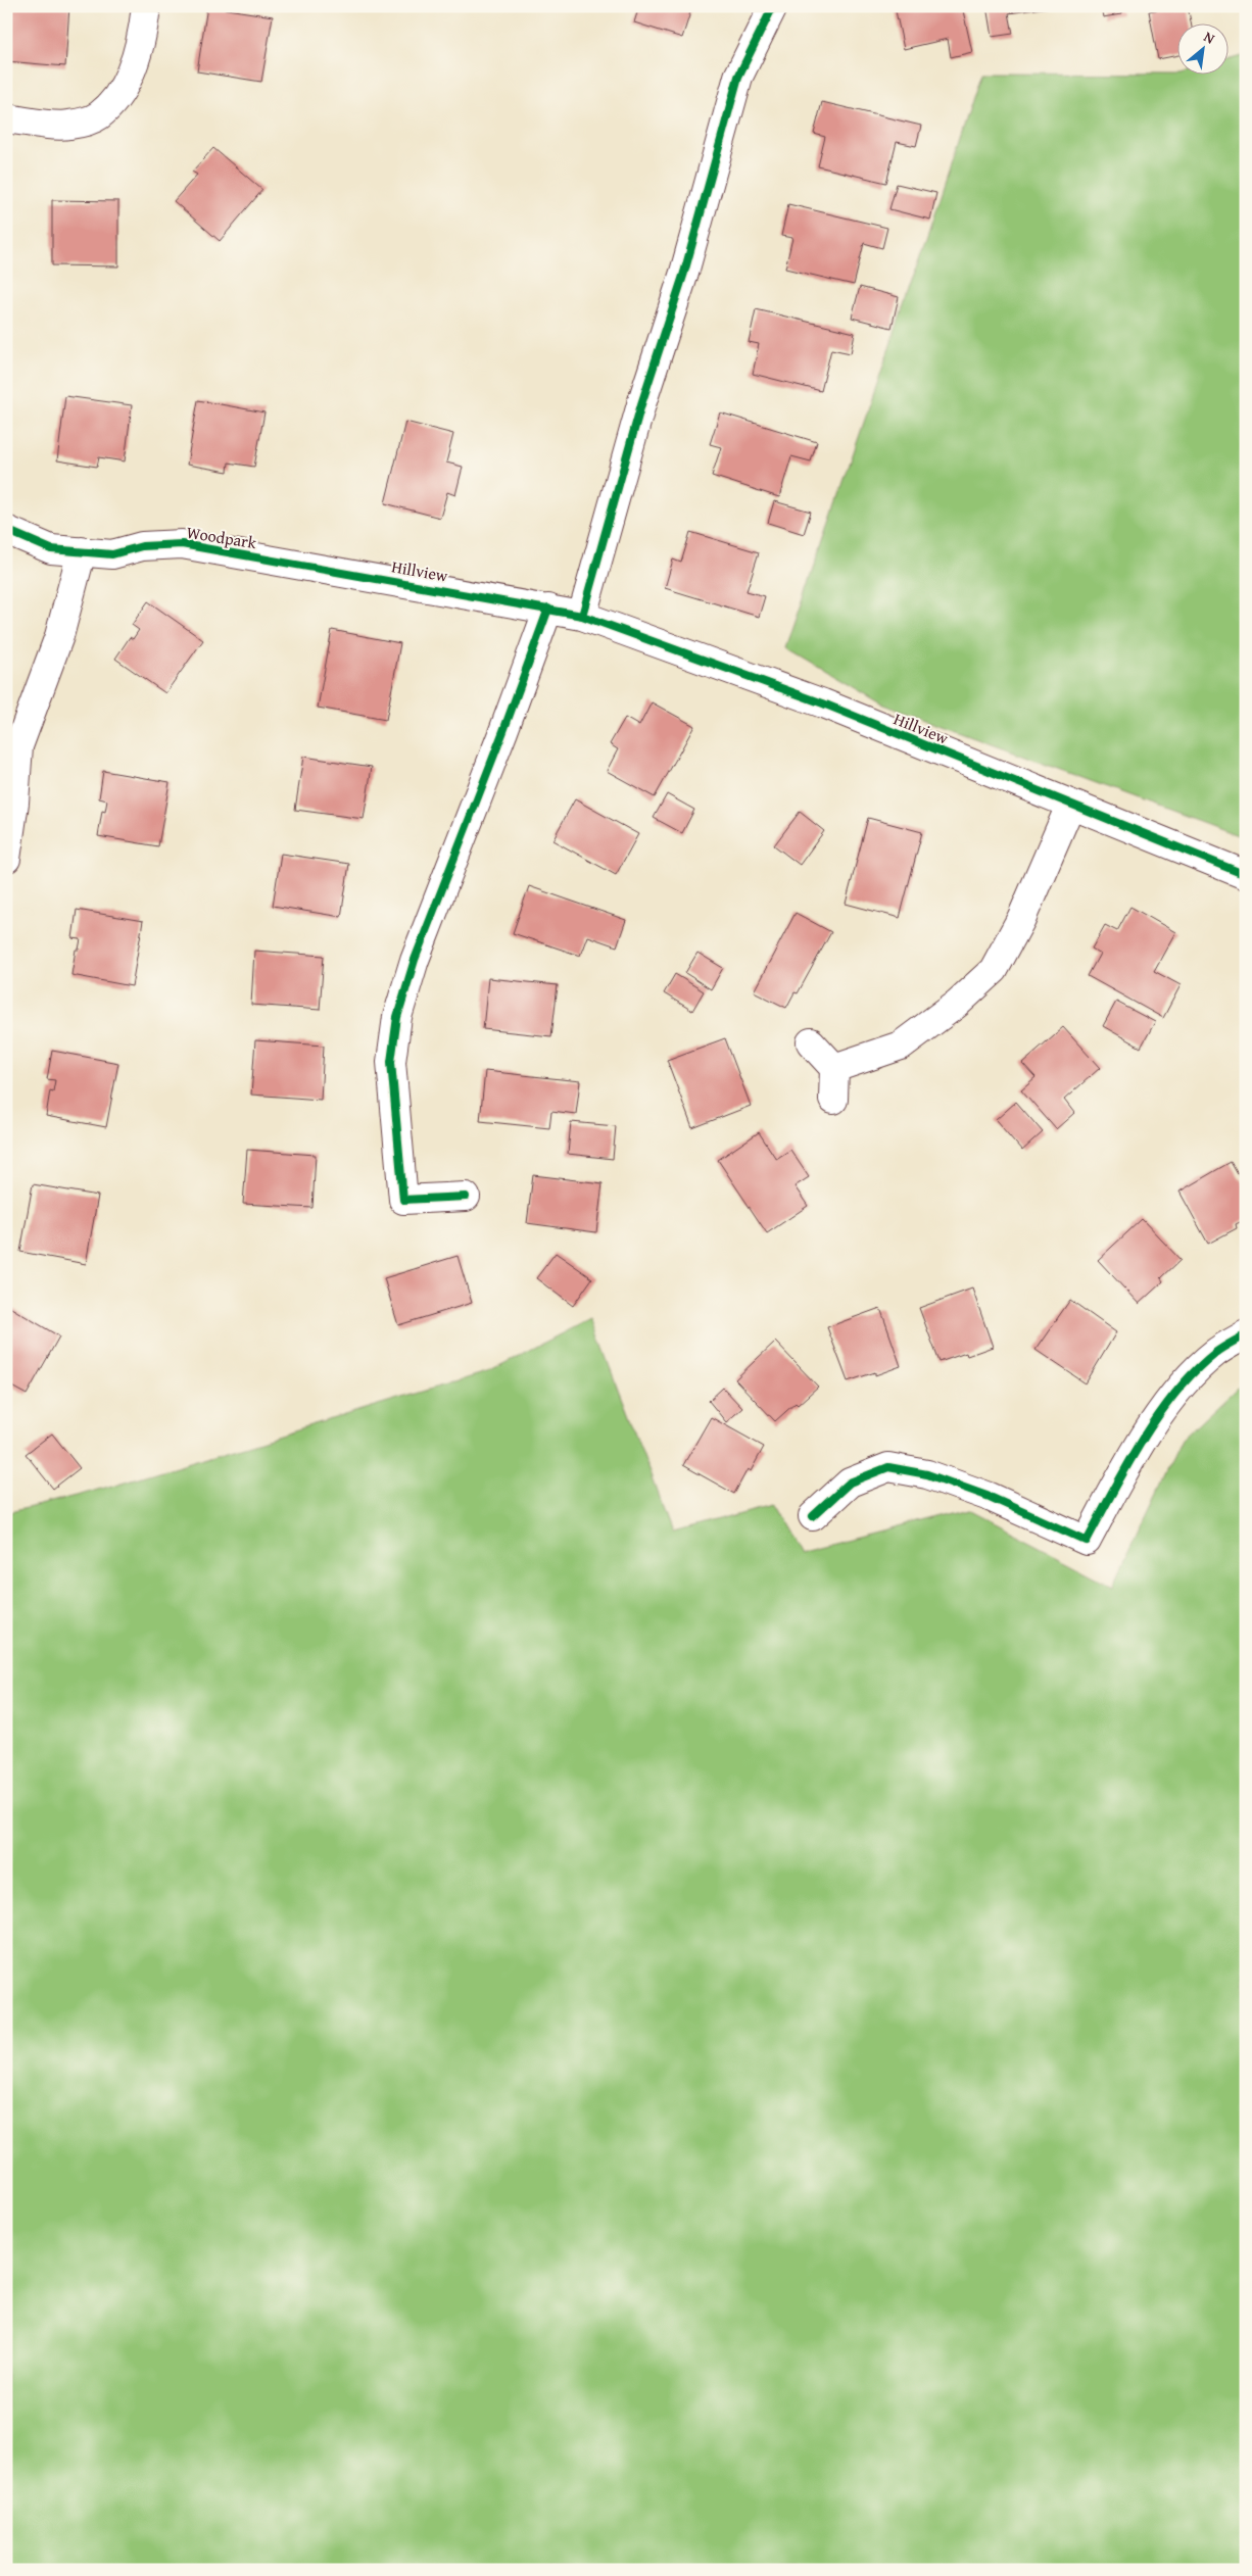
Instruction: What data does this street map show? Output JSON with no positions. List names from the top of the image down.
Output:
{
  "streets": {
    "street": ["Woodpark", "Hillview"]
  },
  "crossings": [
    ["Woodpark", "Hillview"]
  ],
  "north": "top right"
}
